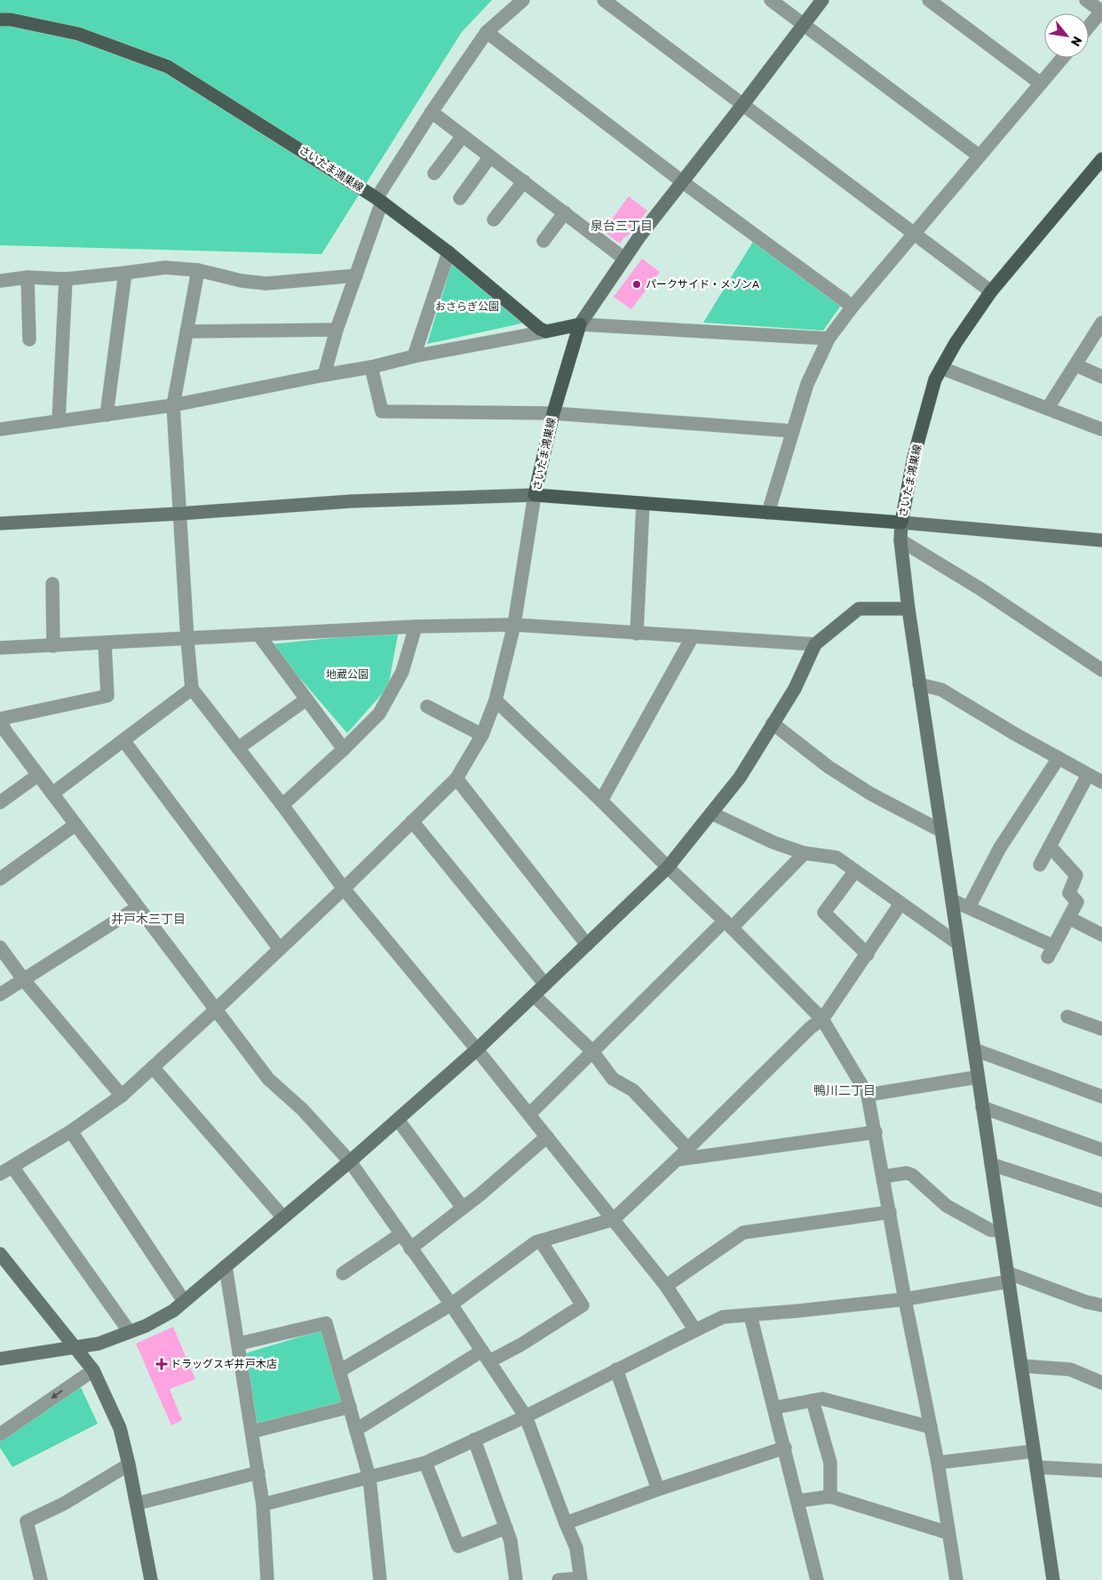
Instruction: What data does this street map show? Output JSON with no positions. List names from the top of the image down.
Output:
{
  "streets": {
    "main road": ["さいたま鴻巣線"]
  },
  "districts": ["泉台三丁目", "井戸木三丁目", "鴨川二丁目"],
  "parks": ["おさらぎ公園", "地蔵公園"],
  "places": {
    "other": ["パークサイド・メゾンA"],
    "health": ["ドラッグスギ井戸木店"]
  },
  "north": "bottom right"
}
